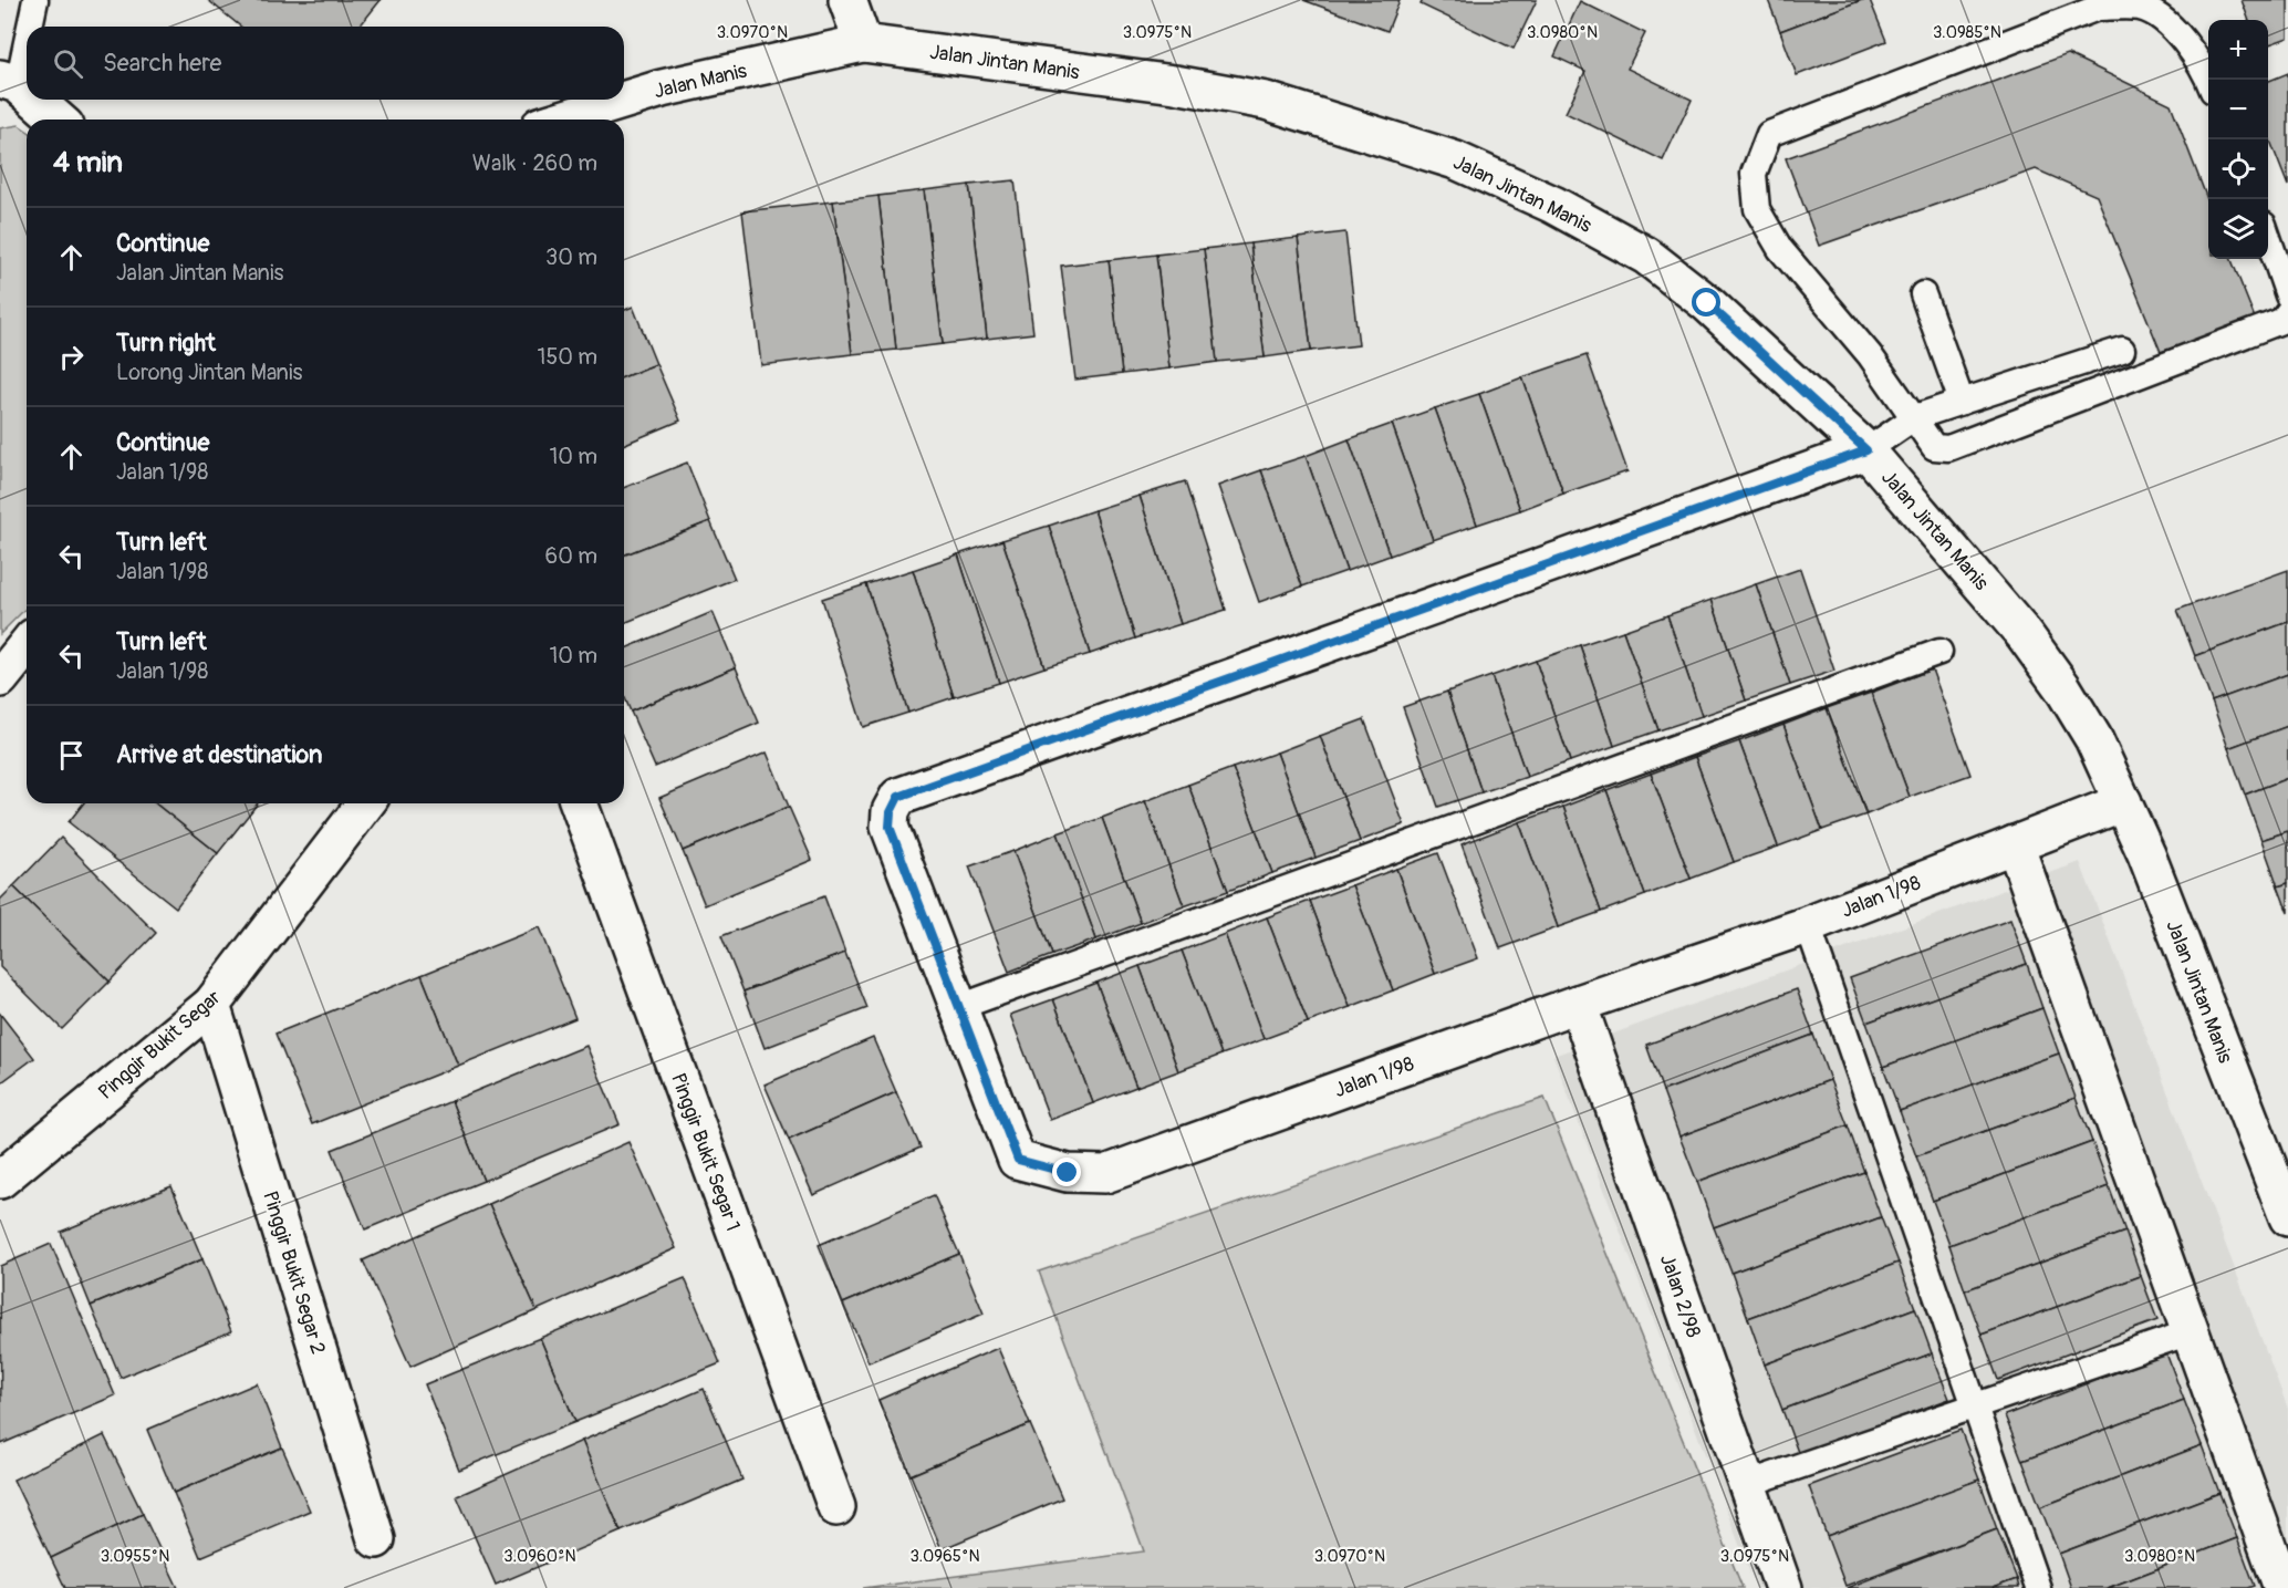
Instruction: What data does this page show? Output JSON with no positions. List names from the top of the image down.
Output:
{
  "streets": {
    "street": [
      "Jalan Jintan Manis",
      "Jalan Manis",
      "Jalan 1/98",
      "Pinggir Bukit Segar",
      "Pinggir Bukit Segar 1",
      "Pinggir Bukit Segar 2",
      "Jalan 2/98"
    ]
  },
  "crossings": [
    ["Jalan Jintan Manis", "Jalan Manis"],
    ["Jalan Jintan Manis", "Jalan 1/98"],
    ["Jalan 1/98", "Jalan 2/98"],
    ["Pinggir Bukit Segar", "Pinggir Bukit Segar 2"]
  ],
  "page": {
    "map_buttons": ["+", "−"],
    "search": "Search here",
    "heading": ["4 min", "Walk · 260 m"],
    "list": [
      ["Continue", "Jalan Jintan Manis", "30 m"],
      ["Turn right", "Lorong Jintan Manis", "150 m"],
      ["Continue", "Jalan 1/98", "10 m"],
      ["Turn left", "Jalan 1/98", "60 m"],
      ["Turn left", "Jalan 1/98", "10 m"],
      "Arrive at destination"
    ]
  },
  "coordinates": [
    "3.0985°N",
    "3.0970°N",
    "3.0975°N",
    "3.0980°N",
    "3.0955°N",
    "3.0960°N",
    "3.0965°N"
  ]
}
